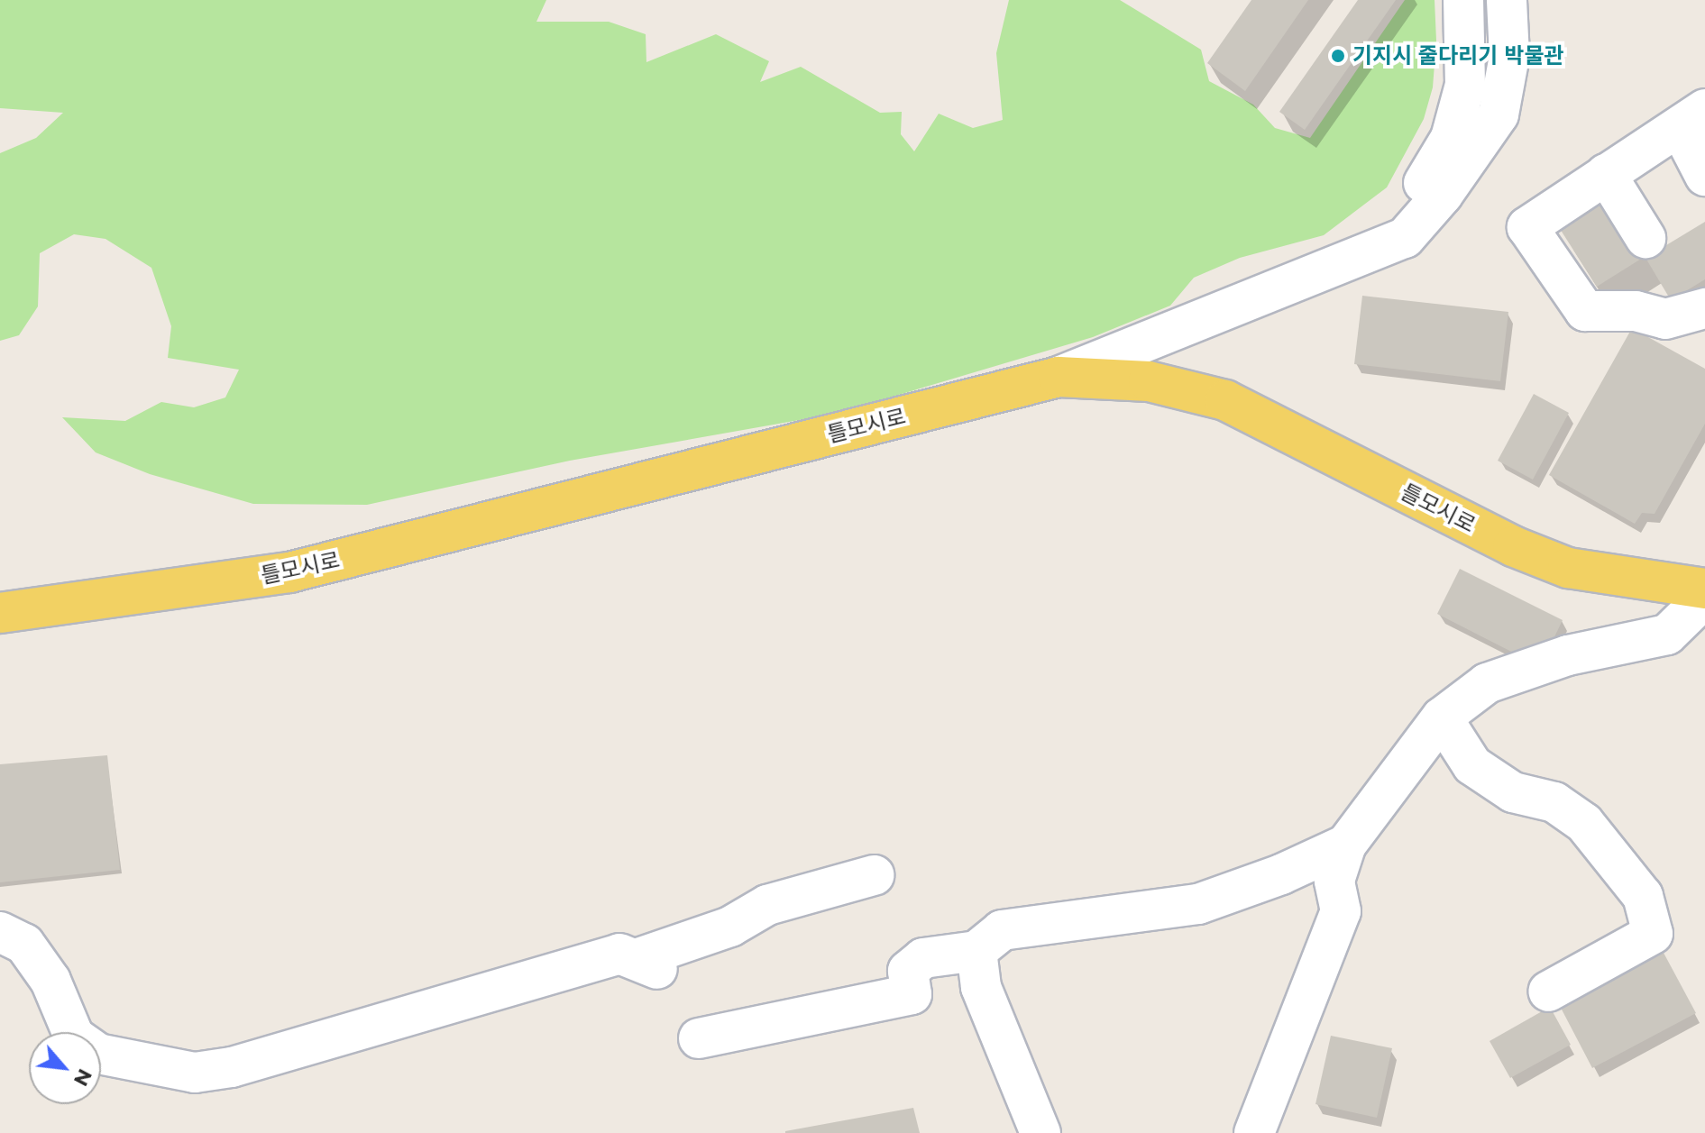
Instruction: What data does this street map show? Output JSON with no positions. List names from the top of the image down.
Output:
{
  "streets": {
    "main road": ["틀모시로"]
  },
  "places": ["기지시 줄다리기 박물관"],
  "north": "bottom right"
}
